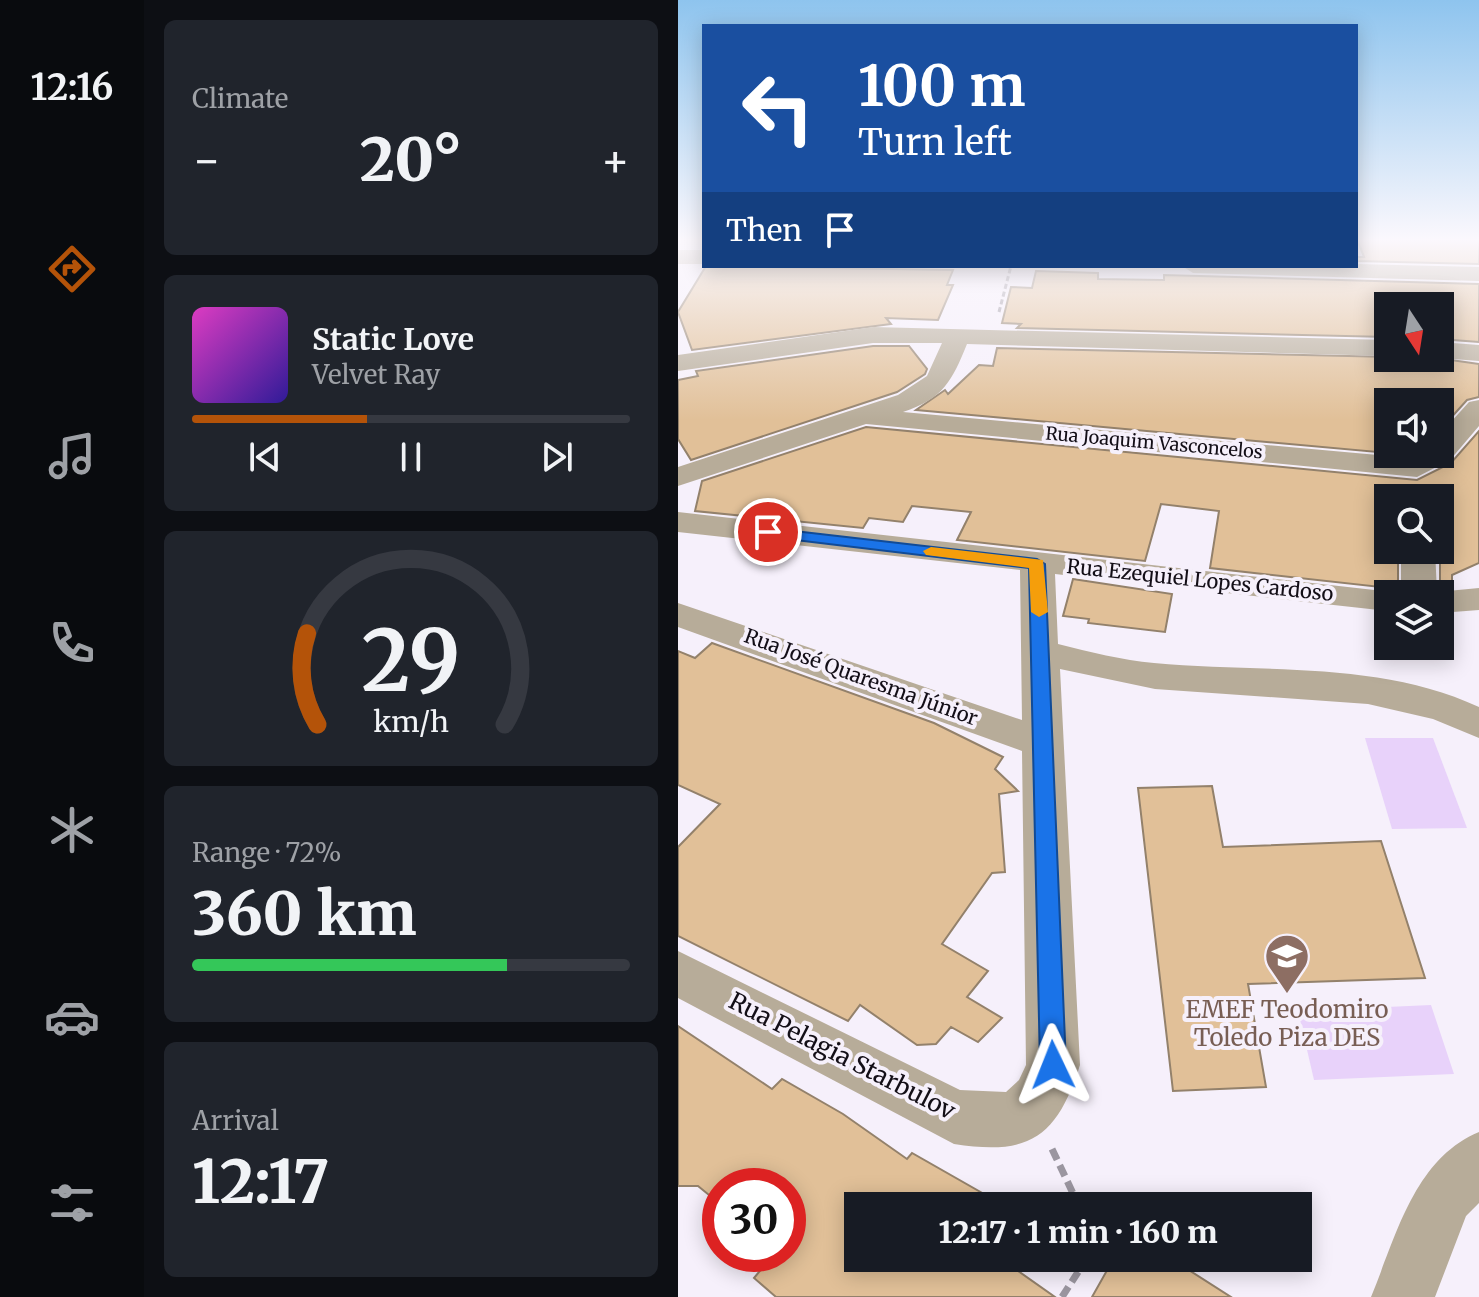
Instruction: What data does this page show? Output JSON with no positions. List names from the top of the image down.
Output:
{
  "streets": {
    "street": [
      "Rua Joaquim Vasconcelos",
      "Rua Ezequiel Lopes Cardoso",
      "Rua José Quaresma Júnior",
      "Rua Pelagia Starbulov"
    ]
  },
  "places": {
    "school or university": ["EMEF Teodomiro Toledo Piza DES"]
  },
  "north": "bottom",
  "page": {
    "tabs": "12:16",
    "tile": [
      "Climate",
      ["Range · 72%", "360 km"],
      ["Arrival", "12:17"]
    ],
    "turn": ["100 m", "Turn left"],
    "heat": ["−", "20°", "+"],
    "then": "Then",
    "song": ["Static Love", "Velvet Ray"],
    "limit": "30",
    "trip": "12:17 · 1 min · 160 m",
    "gauge": ["29", "km/h"]
  }
}
